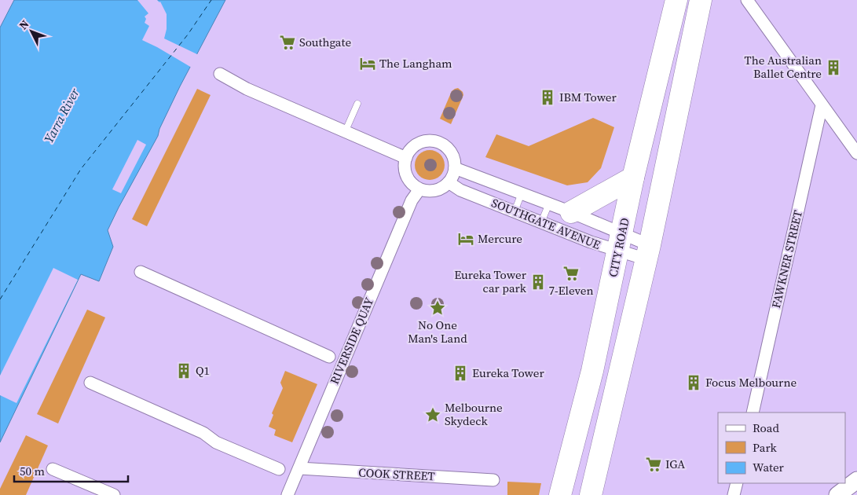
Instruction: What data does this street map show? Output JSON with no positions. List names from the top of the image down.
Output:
{
  "streets": {
    "highway": ["CITY ROAD"],
    "street": [
      "SOUTHGATE AVENUE",
      "FAWKNER STREET",
      "RIVERSIDE QUAY",
      "COOK STREET"
    ]
  },
  "crossings": [
    ["SOUTHGATE AVENUE", "CITY ROAD"],
    ["SOUTHGATE AVENUE", "RIVERSIDE QUAY"],
    ["RIVERSIDE QUAY", "COOK STREET"]
  ],
  "water": ["Yarra River"],
  "places": {
    "supermarket": ["Southgate", "7-Eleven", "IGA"],
    "hotel": ["The Langham", "Mercure"],
    "building": [
      "The Australian Ballet Centre",
      "IBM Tower",
      "Eureka Tower car park",
      "Q1",
      "Eureka Tower",
      "Focus Melbourne"
    ],
    "place": ["No One Man's Land", "Melbourne Skydeck"]
  },
  "legend": ["Road", "Park", "Water"],
  "scale_bar": "50 m",
  "north": "top left"
}
